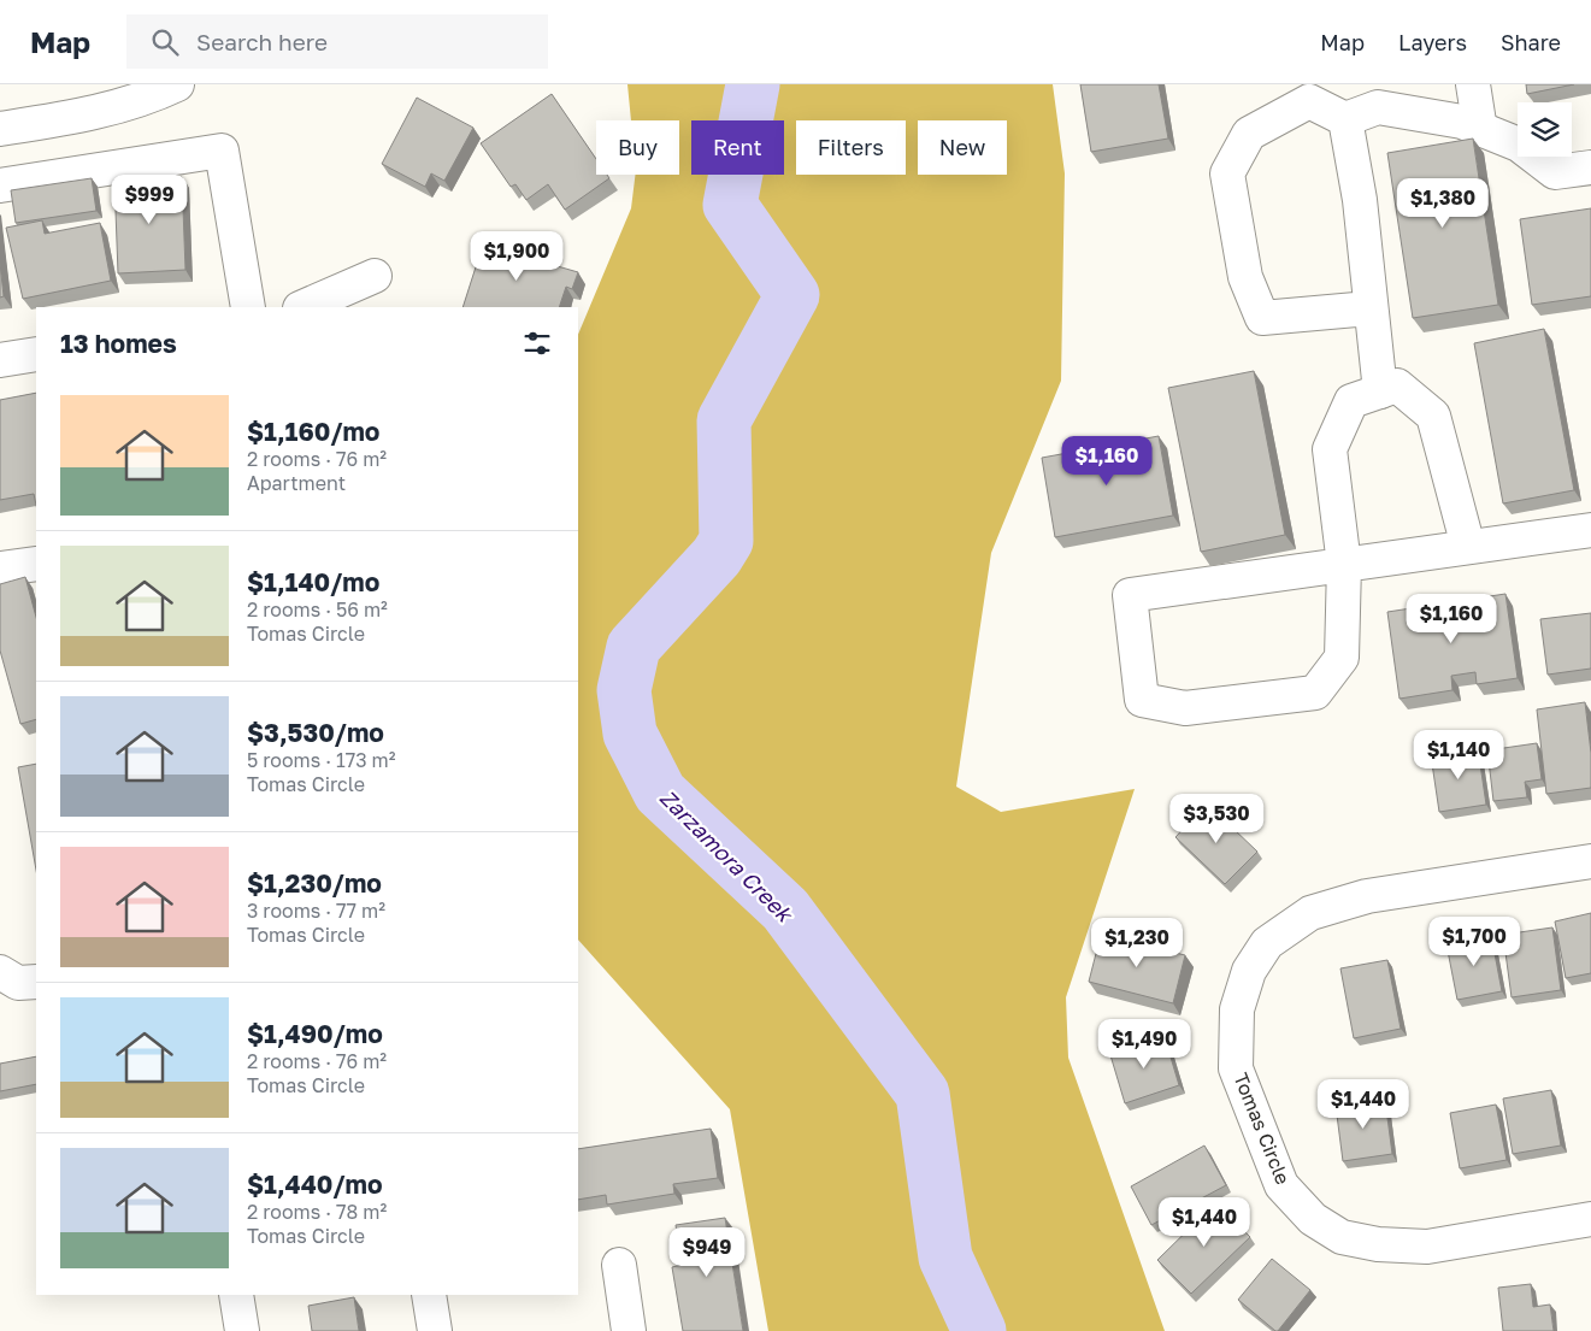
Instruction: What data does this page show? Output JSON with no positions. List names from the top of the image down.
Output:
{
  "streets": {
    "street": ["Tomas Circle"]
  },
  "water": ["Zarzamora Creek"],
  "page": {
    "header": "Map",
    "search": "Search here",
    "nav": ["Map", "Layers", "Share"],
    "chip": [
      "Buy",
      "Rent",
      "Filters",
      "New"
    ],
    "price": [
      "$999",
      "$1,380",
      "$1,900",
      "$1,160",
      "$1,160",
      "$1,140",
      "$3,530",
      "$1,700",
      "$1,230",
      "$1,490",
      "$1,440",
      "$1,440",
      "$949"
    ],
    "heading": "13 homes",
    "list": [
      {
        "name": "$1,160/mo",
        "note": "2 rooms · 76 m² · Apartment"
      },
      {
        "name": "$1,140/mo",
        "note": "2 rooms · 56 m² · Tomas Circle"
      },
      {
        "name": "$3,530/mo",
        "note": "5 rooms · 173 m² · Tomas Circle"
      },
      {
        "name": "$1,230/mo",
        "note": "3 rooms · 77 m² · Tomas Circle"
      },
      {
        "name": "$1,490/mo",
        "note": "2 rooms · 76 m² · Tomas Circle"
      },
      {
        "name": "$1,440/mo",
        "note": "2 rooms · 78 m² · Tomas Circle"
      }
    ]
  }
}
